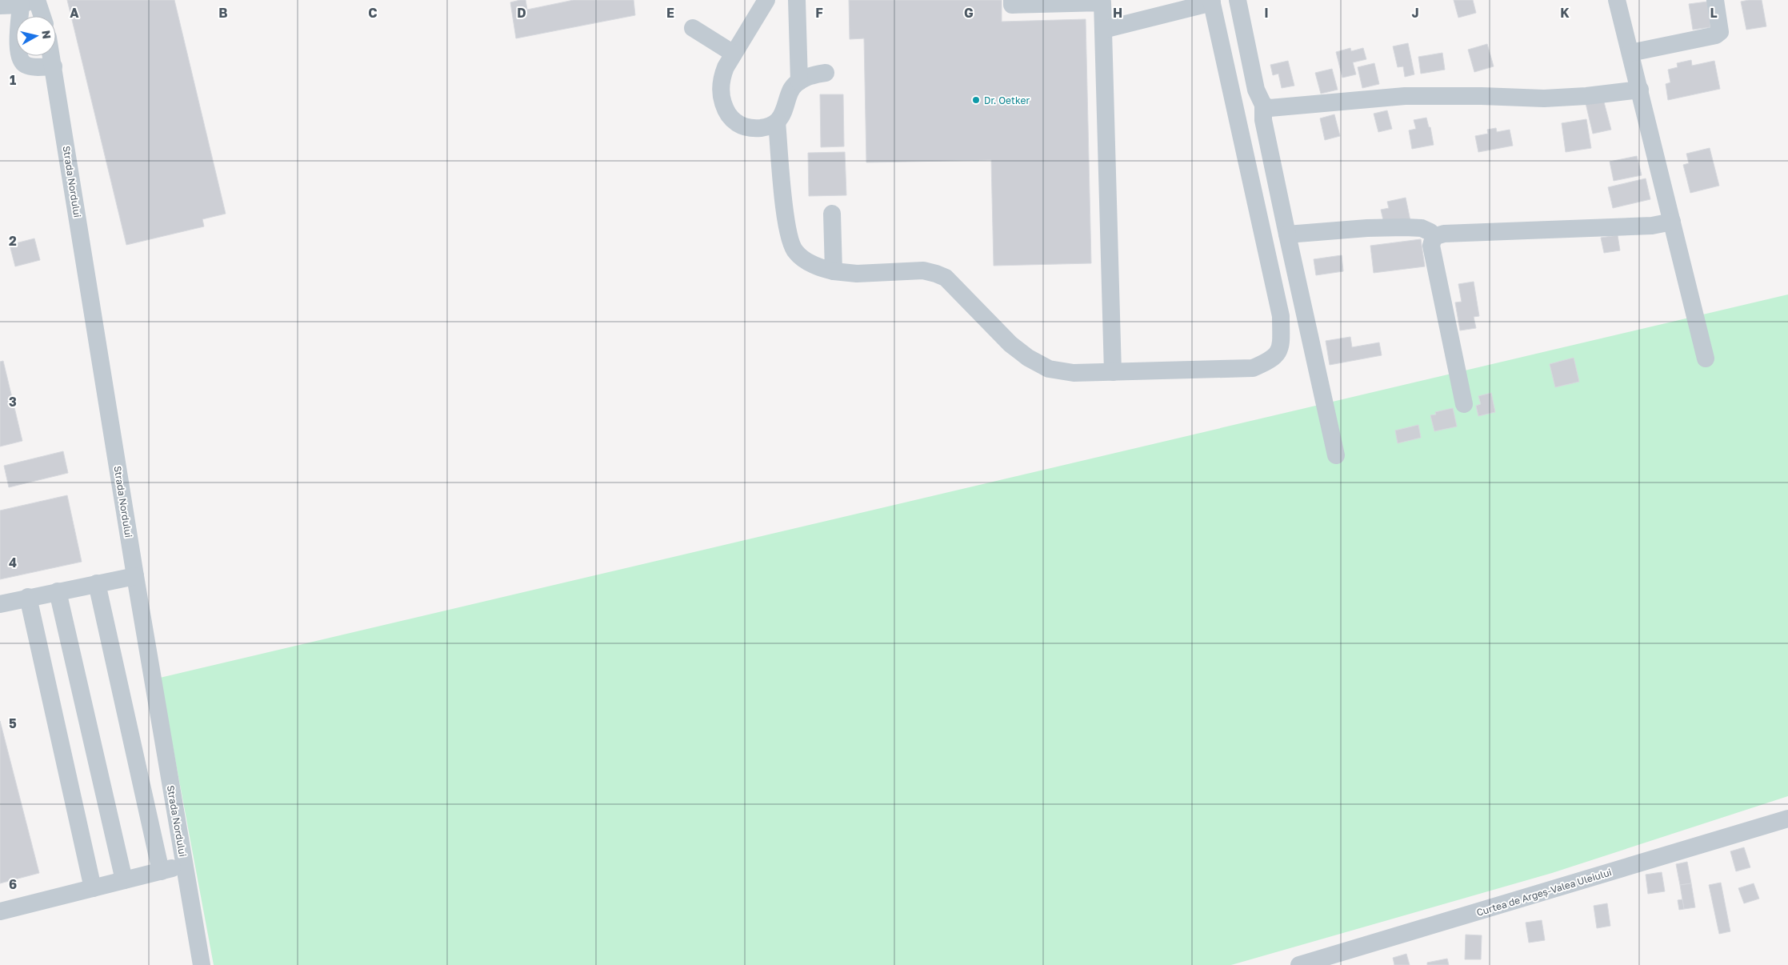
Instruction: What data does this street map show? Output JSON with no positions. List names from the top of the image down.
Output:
{
  "streets": {
    "street": ["Strada Nordului", "Curtea de Argeș-Valea Uleiului"]
  },
  "places": ["Dr. Oetker"],
  "north": "right",
  "grid": {
    "columns": [
      "A",
      "B",
      "C",
      "D",
      "E",
      "F",
      "G",
      "H",
      "I",
      "J",
      "K",
      "L"
    ],
    "rows": [
      "1",
      "2",
      "3",
      "4",
      "5",
      "6"
    ]
  }
}
